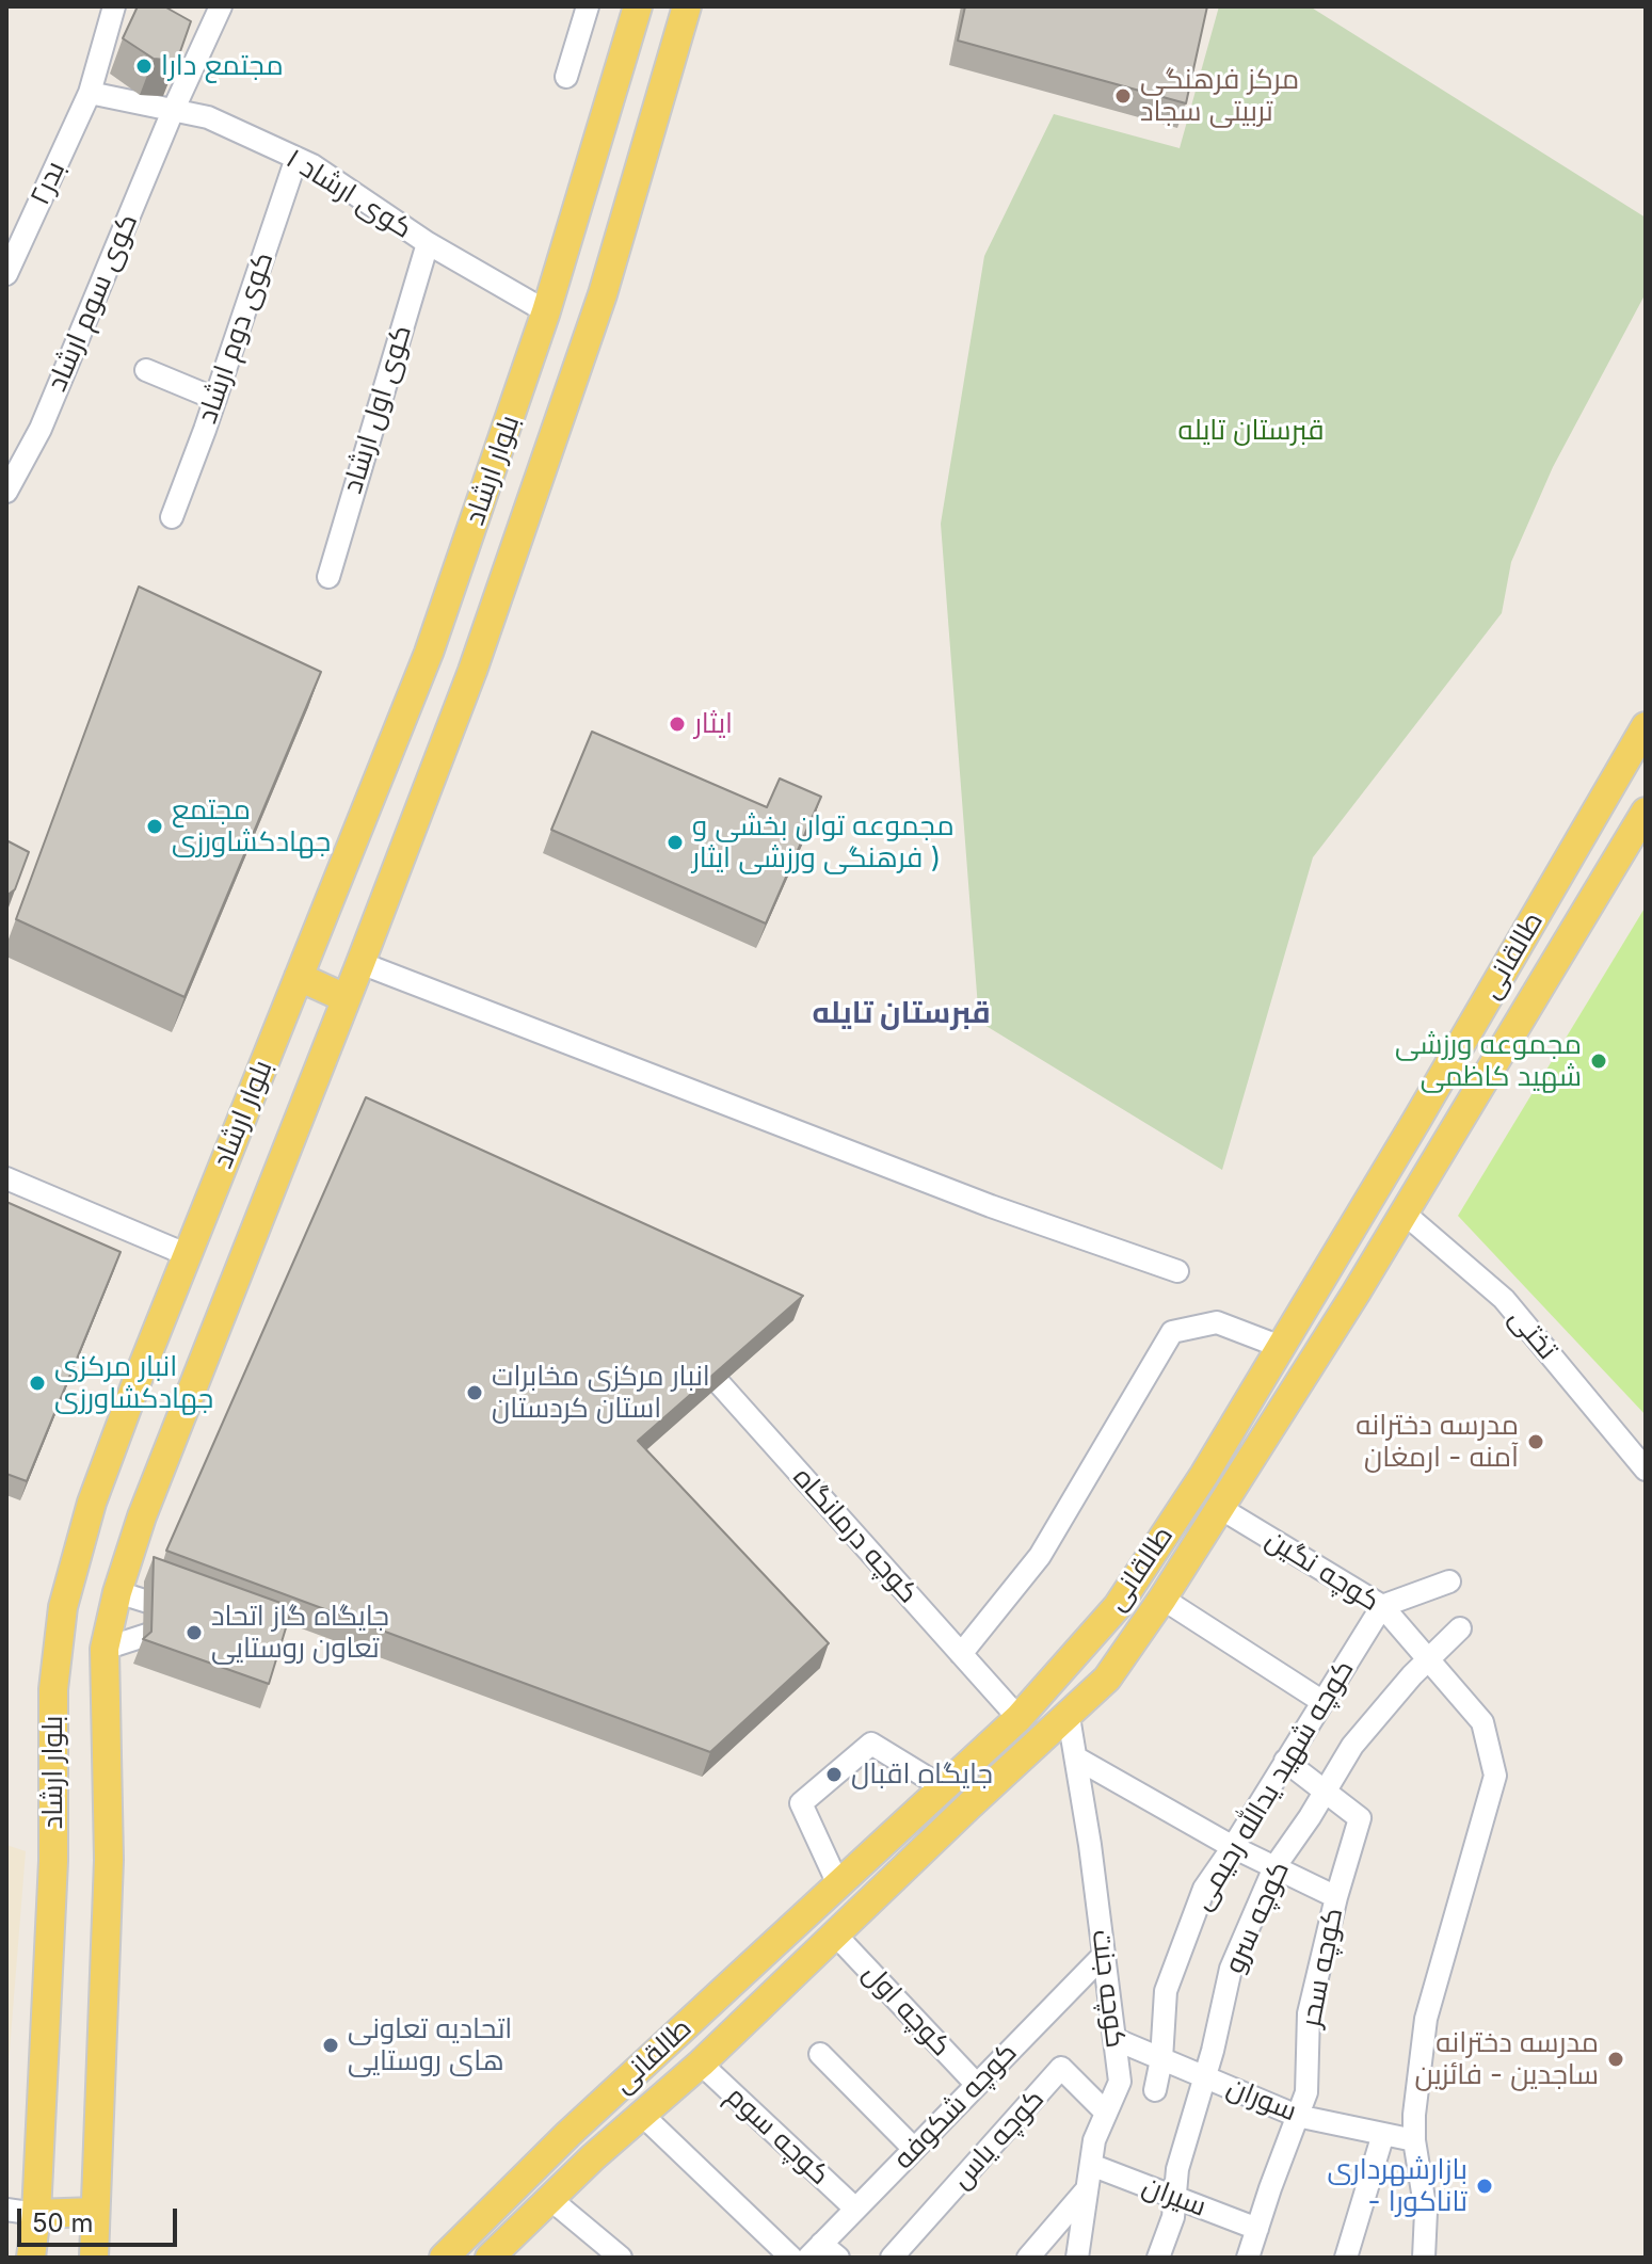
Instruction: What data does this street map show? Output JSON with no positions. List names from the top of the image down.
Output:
{
  "streets": {
    "main road": ["بلوار ارشاد", "طالقانی"],
    "street": [
      "بدر۲",
      "کوی ارشاد ۱",
      "کوی سوم ارشاد",
      "کوی دوم ارشاد",
      "کوی اول ارشاد",
      "تختی",
      "کوچه درمانگاه",
      "کوچه نگین",
      "کوچه شهید یدالله رحیمی",
      "کوچه سرو",
      "کوچه سحر",
      "کوچه جنت",
      "کوچه اول",
      "سوران",
      "کوچه شکوفه",
      "کوچه سوم",
      "کوچه یاس",
      "سیران"
    ]
  },
  "crossings": [
    ["بدر۲", "کوی ارشاد ۱"],
    ["کوی ارشاد ۱", "کوی سوم ارشاد"],
    ["کوی ارشاد ۱", "کوی دوم ارشاد"],
    ["کوی ارشاد ۱", "کوی اول ارشاد"],
    ["کوی ارشاد ۱", "بلوار ارشاد"],
    ["طالقانی", "تختی"],
    ["طالقانی", "کوچه درمانگاه"],
    ["طالقانی", "کوچه نگین"],
    ["طالقانی", "کوچه جنت"],
    ["طالقانی", "کوچه اول"],
    ["طالقانی", "کوچه سوم"],
    ["کوچه نگین", "کوچه شهید یدالله رحیمی"],
    ["کوچه نگین", "کوچه سرو"],
    ["کوچه نگین", "سوران"],
    ["کوچه شهید یدالله رحیمی", "کوچه سحر"],
    ["کوچه شهید یدالله رحیمی", "سوران"],
    ["کوچه سرو", "کوچه سحر"],
    ["کوچه سرو", "سوران"],
    ["کوچه سرو", "سیران"],
    ["کوچه سحر", "سوران"],
    ["کوچه سحر", "سیران"],
    ["کوچه جنت", "سوران"],
    ["کوچه جنت", "کوچه شکوفه"],
    ["کوچه جنت", "کوچه یاس"],
    ["کوچه جنت", "سیران"],
    ["کوچه اول", "کوچه شکوفه"],
    ["کوچه شکوفه", "کوچه سوم"]
  ],
  "districts": ["قبرستان تایله"],
  "parks": ["قبرستان تایله"],
  "places": [
    "مجتمع دارا",
    "مرکز فرهنگی تربیتی سجاد",
    "ایثار",
    "مجتمع جهادکشاورزی",
    "مجموعه توان بخشی و فرهنگی ورزشی ایثار )",
    "مجموعه ورزشی شهید کاظمی",
    "انبار مرکزی جهادکشاورزی",
    "انبار مرکزی مخابرات استان کردستان",
    "مدرسه دخترانه آمنه - ارمغان",
    "جایگاه گاز اتحاد تعاون روستایی",
    "جایگاه اقبال",
    "اتحادیه تعاونی های روستایی",
    "مدرسه دخترانه ساجدین - فائزین",
    "بازارشهرداری - تاناکورا"
  ],
  "scale_bar": "50 m"
}
